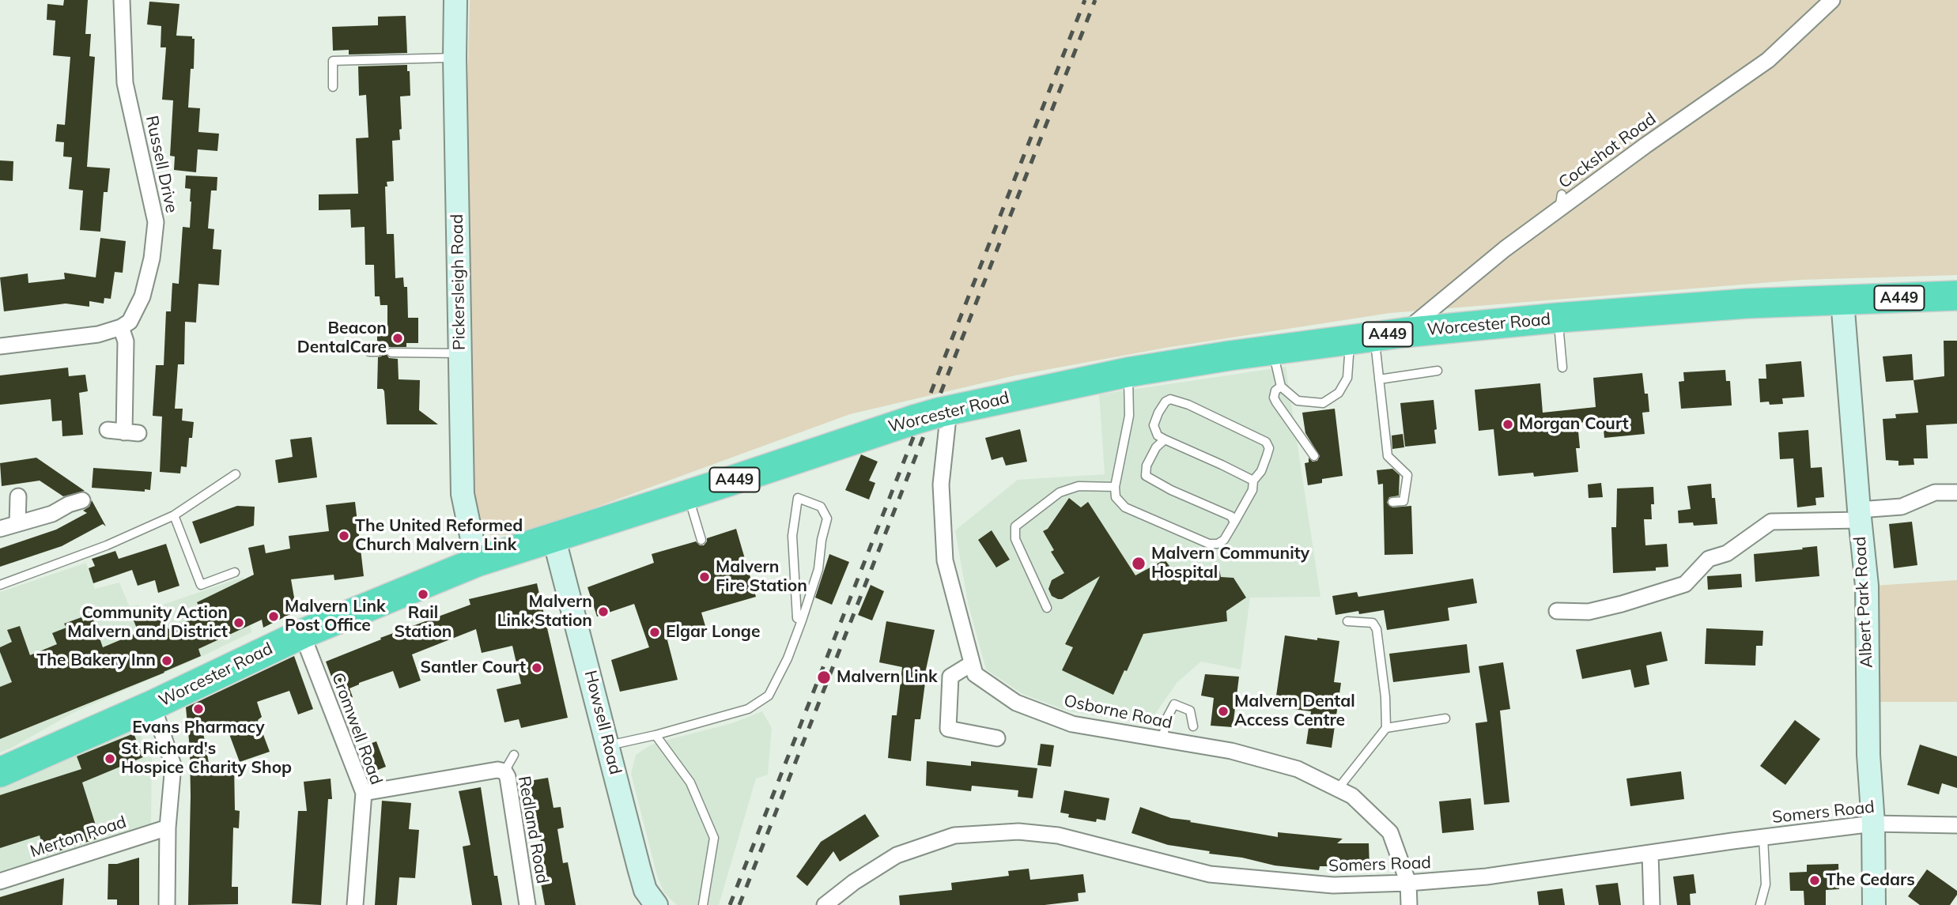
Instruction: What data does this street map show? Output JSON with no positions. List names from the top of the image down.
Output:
{
  "streets": {
    "highway": ["A449", "Worcester Road"],
    "street": [
      "Cockshot Road",
      "Russell Drive",
      "Pickersleigh Road",
      "Albert Park Road",
      "Osborne Road",
      "Howsell Road",
      "Cromwell Road",
      "Somers Road",
      "Redland Road",
      "Merton Road"
    ]
  },
  "crossings": [
    ["Cockshot Road", "Worcester Road"],
    ["Pickersleigh Road", "Worcester Road"],
    ["Worcester Road", "Albert Park Road"],
    ["Worcester Road", "Osborne Road"],
    ["Worcester Road", "Howsell Road"],
    ["Worcester Road", "Cromwell Road"],
    ["Albert Park Road", "Somers Road"],
    ["Osborne Road", "Somers Road"],
    ["Cromwell Road", "Redland Road"]
  ],
  "places": [
    "Beacon DentalCare",
    "Morgan Court",
    "The United Reformed Church Malvern Link",
    "Malvern Community Hospital",
    "Malvern Fire Station",
    "Rail Station",
    "Malvern Link Station",
    "Malvern Link Post Office",
    "Community Action Malvern and District",
    "Elgar Longe",
    "The Bakery Inn",
    "Santler Court",
    "Malvern Link",
    "Evans Pharmacy",
    "Malvern Dental Access Centre",
    "St Richard's Hospice Charity Shop",
    "The Cedars"
  ]
}
